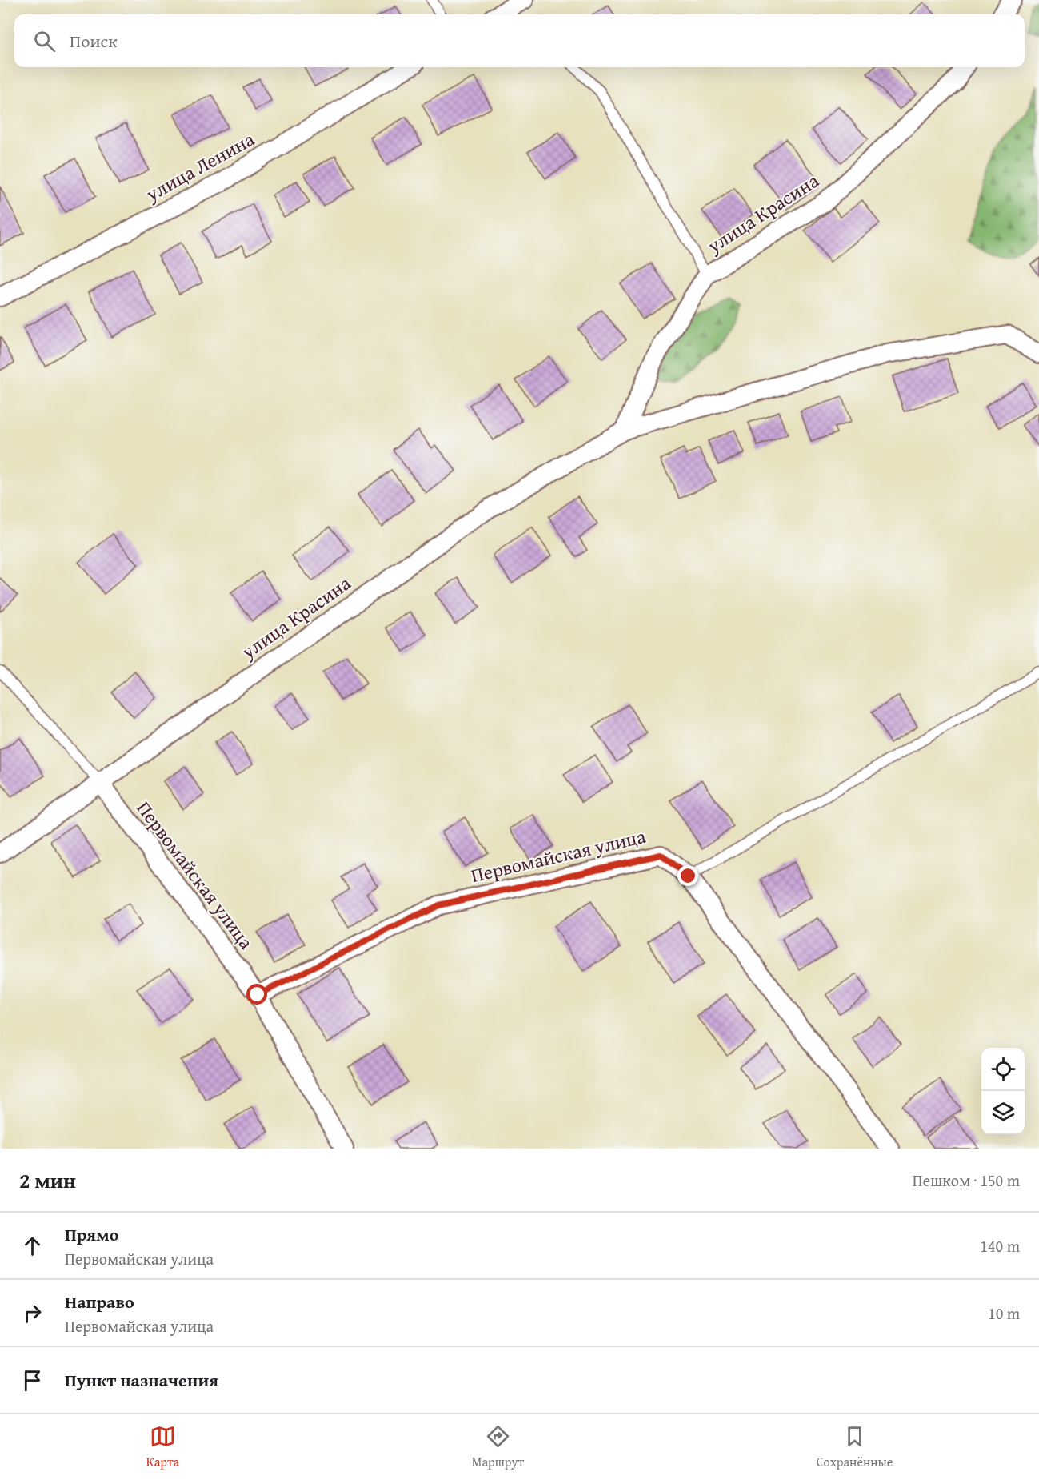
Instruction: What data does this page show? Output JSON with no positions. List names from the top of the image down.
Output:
{
  "streets": {
    "street": ["улица Ленина", "улица Красина", "Первомайская улица"]
  },
  "crossings": [
    ["улица Красина", "Первомайская улица"]
  ],
  "page": {
    "search": "Поиск",
    "heading": ["2 мин", "Пешком · 150 m"],
    "list": [
      ["Прямо", "Первомайская улица", "140 m"],
      ["Направо", "Первомайская улица", "10 m"],
      "Пункт назначения"
    ],
    "nav": ["Карта", "Маршрут", "Сохранённые"]
  }
}
